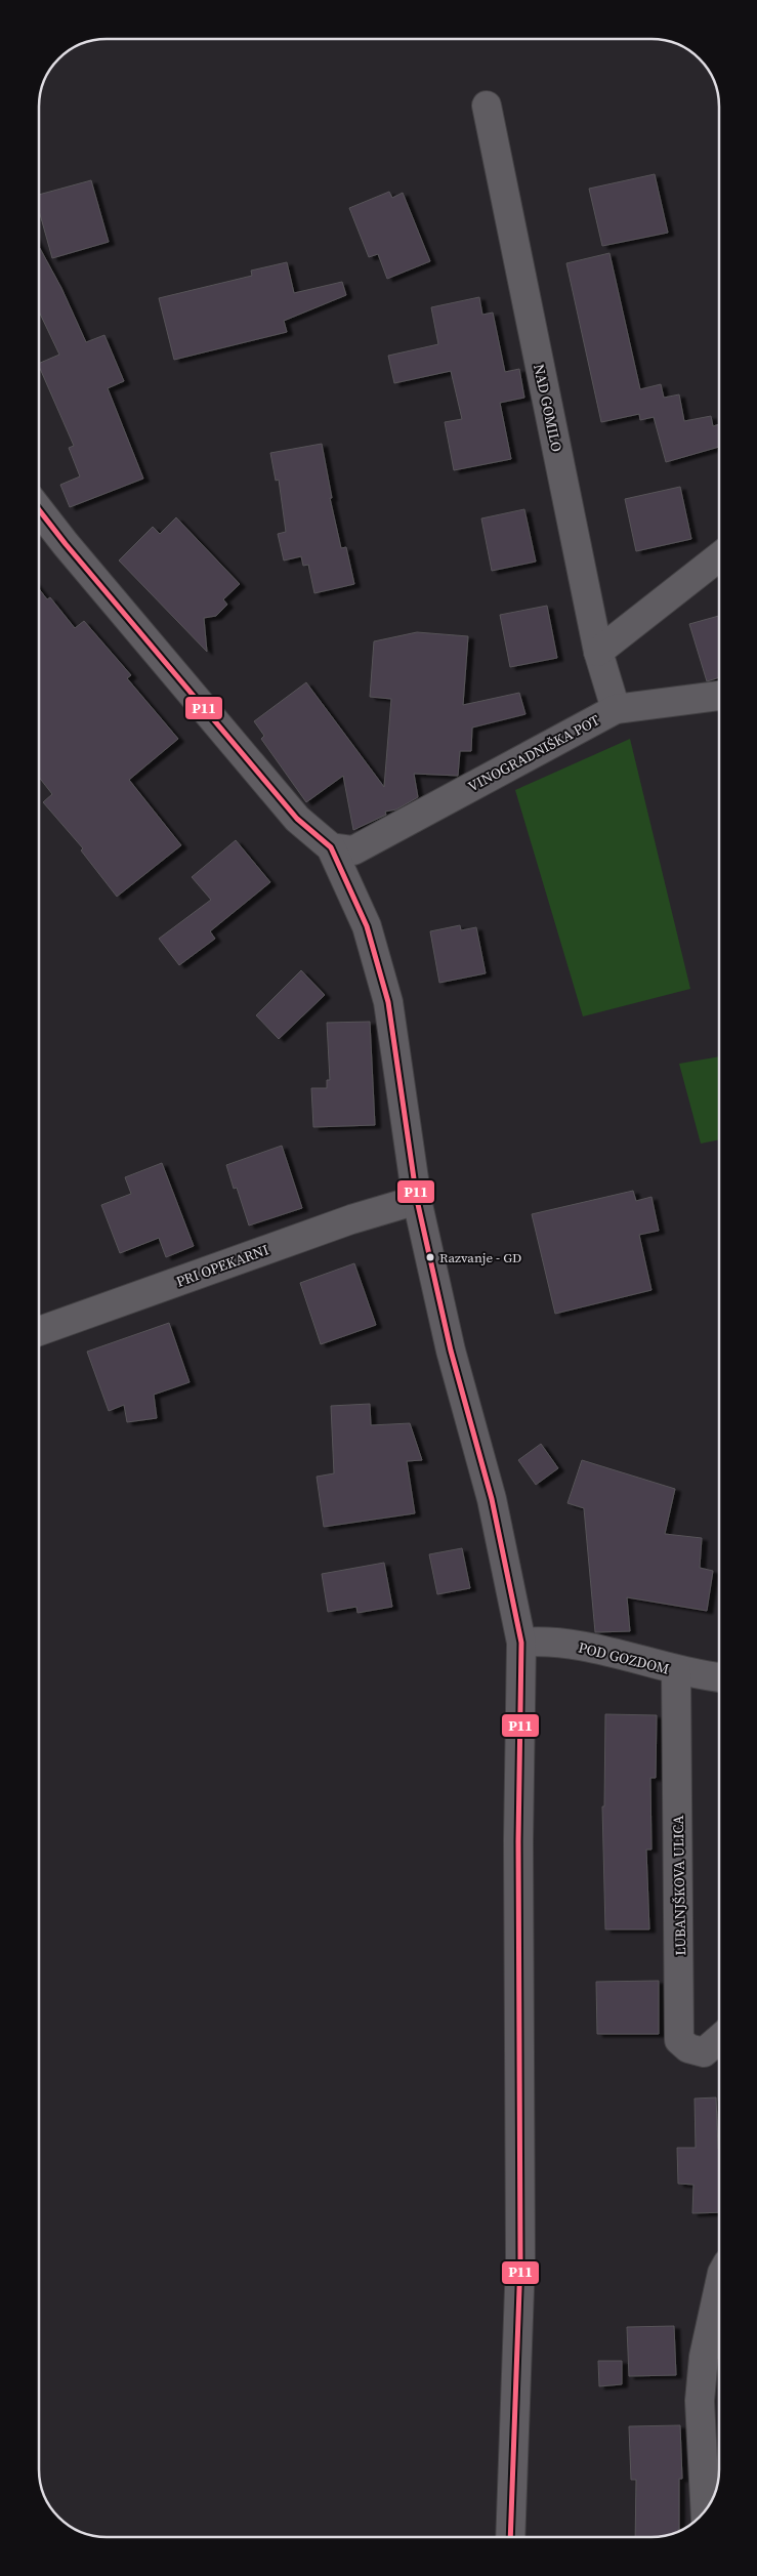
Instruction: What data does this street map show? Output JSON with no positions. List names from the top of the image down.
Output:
{
  "streets": {
    "street": [
      "NAD GOMILO",
      "VINOGRADNIŠKA POT",
      "PRI OPEKARNI",
      "POD GOZDOM",
      "LUBANJŠKOVA ULICA"
    ]
  },
  "crossings": [
    ["NAD GOMILO", "VINOGRADNIŠKA POT"],
    ["POD GOZDOM", "LUBANJŠKOVA ULICA"]
  ],
  "places": ["Razvanje - GD"],
  "lines": ["transit line P11"]
}
